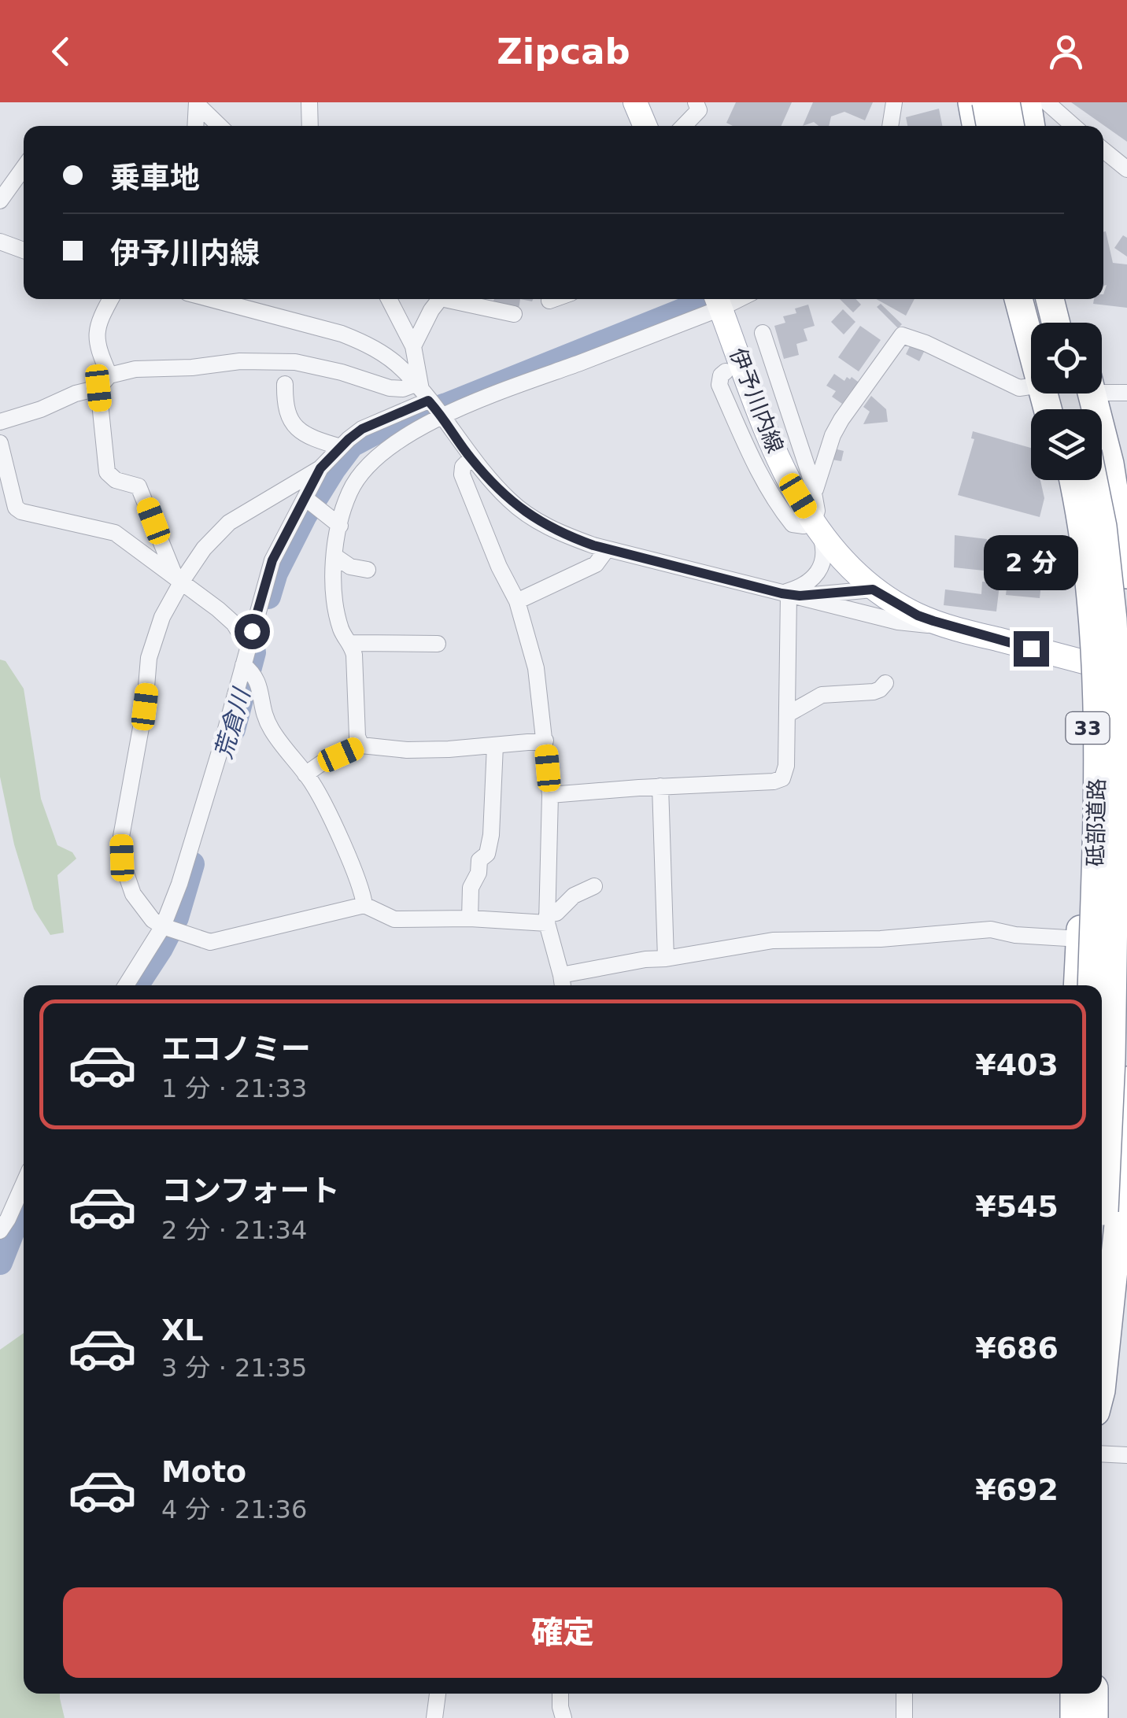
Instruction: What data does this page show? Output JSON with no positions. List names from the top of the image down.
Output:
{
  "streets": {
    "highway": ["33", "砥部道路"],
    "main road": ["伊予川内線"]
  },
  "crossings": [
    ["伊予川内線", "33"]
  ],
  "water": ["荒倉川"],
  "page": {
    "header": "Zipcab",
    "banner": ["乗車地", "伊予川内線"],
    "bubble": "2 分",
    "list": [
      {
        "name": "エコノミー",
        "note": "1 分 · 21:33",
        "value": "¥403"
      },
      {
        "name": "コンフォート",
        "note": "2 分 · 21:34",
        "value": "¥545"
      },
      {
        "name": "XL",
        "note": "3 分 · 21:35",
        "value": "¥686"
      },
      {
        "name": "Moto",
        "note": "4 分 · 21:36",
        "value": "¥692"
      }
    ],
    "buttons": "確定"
  }
}
